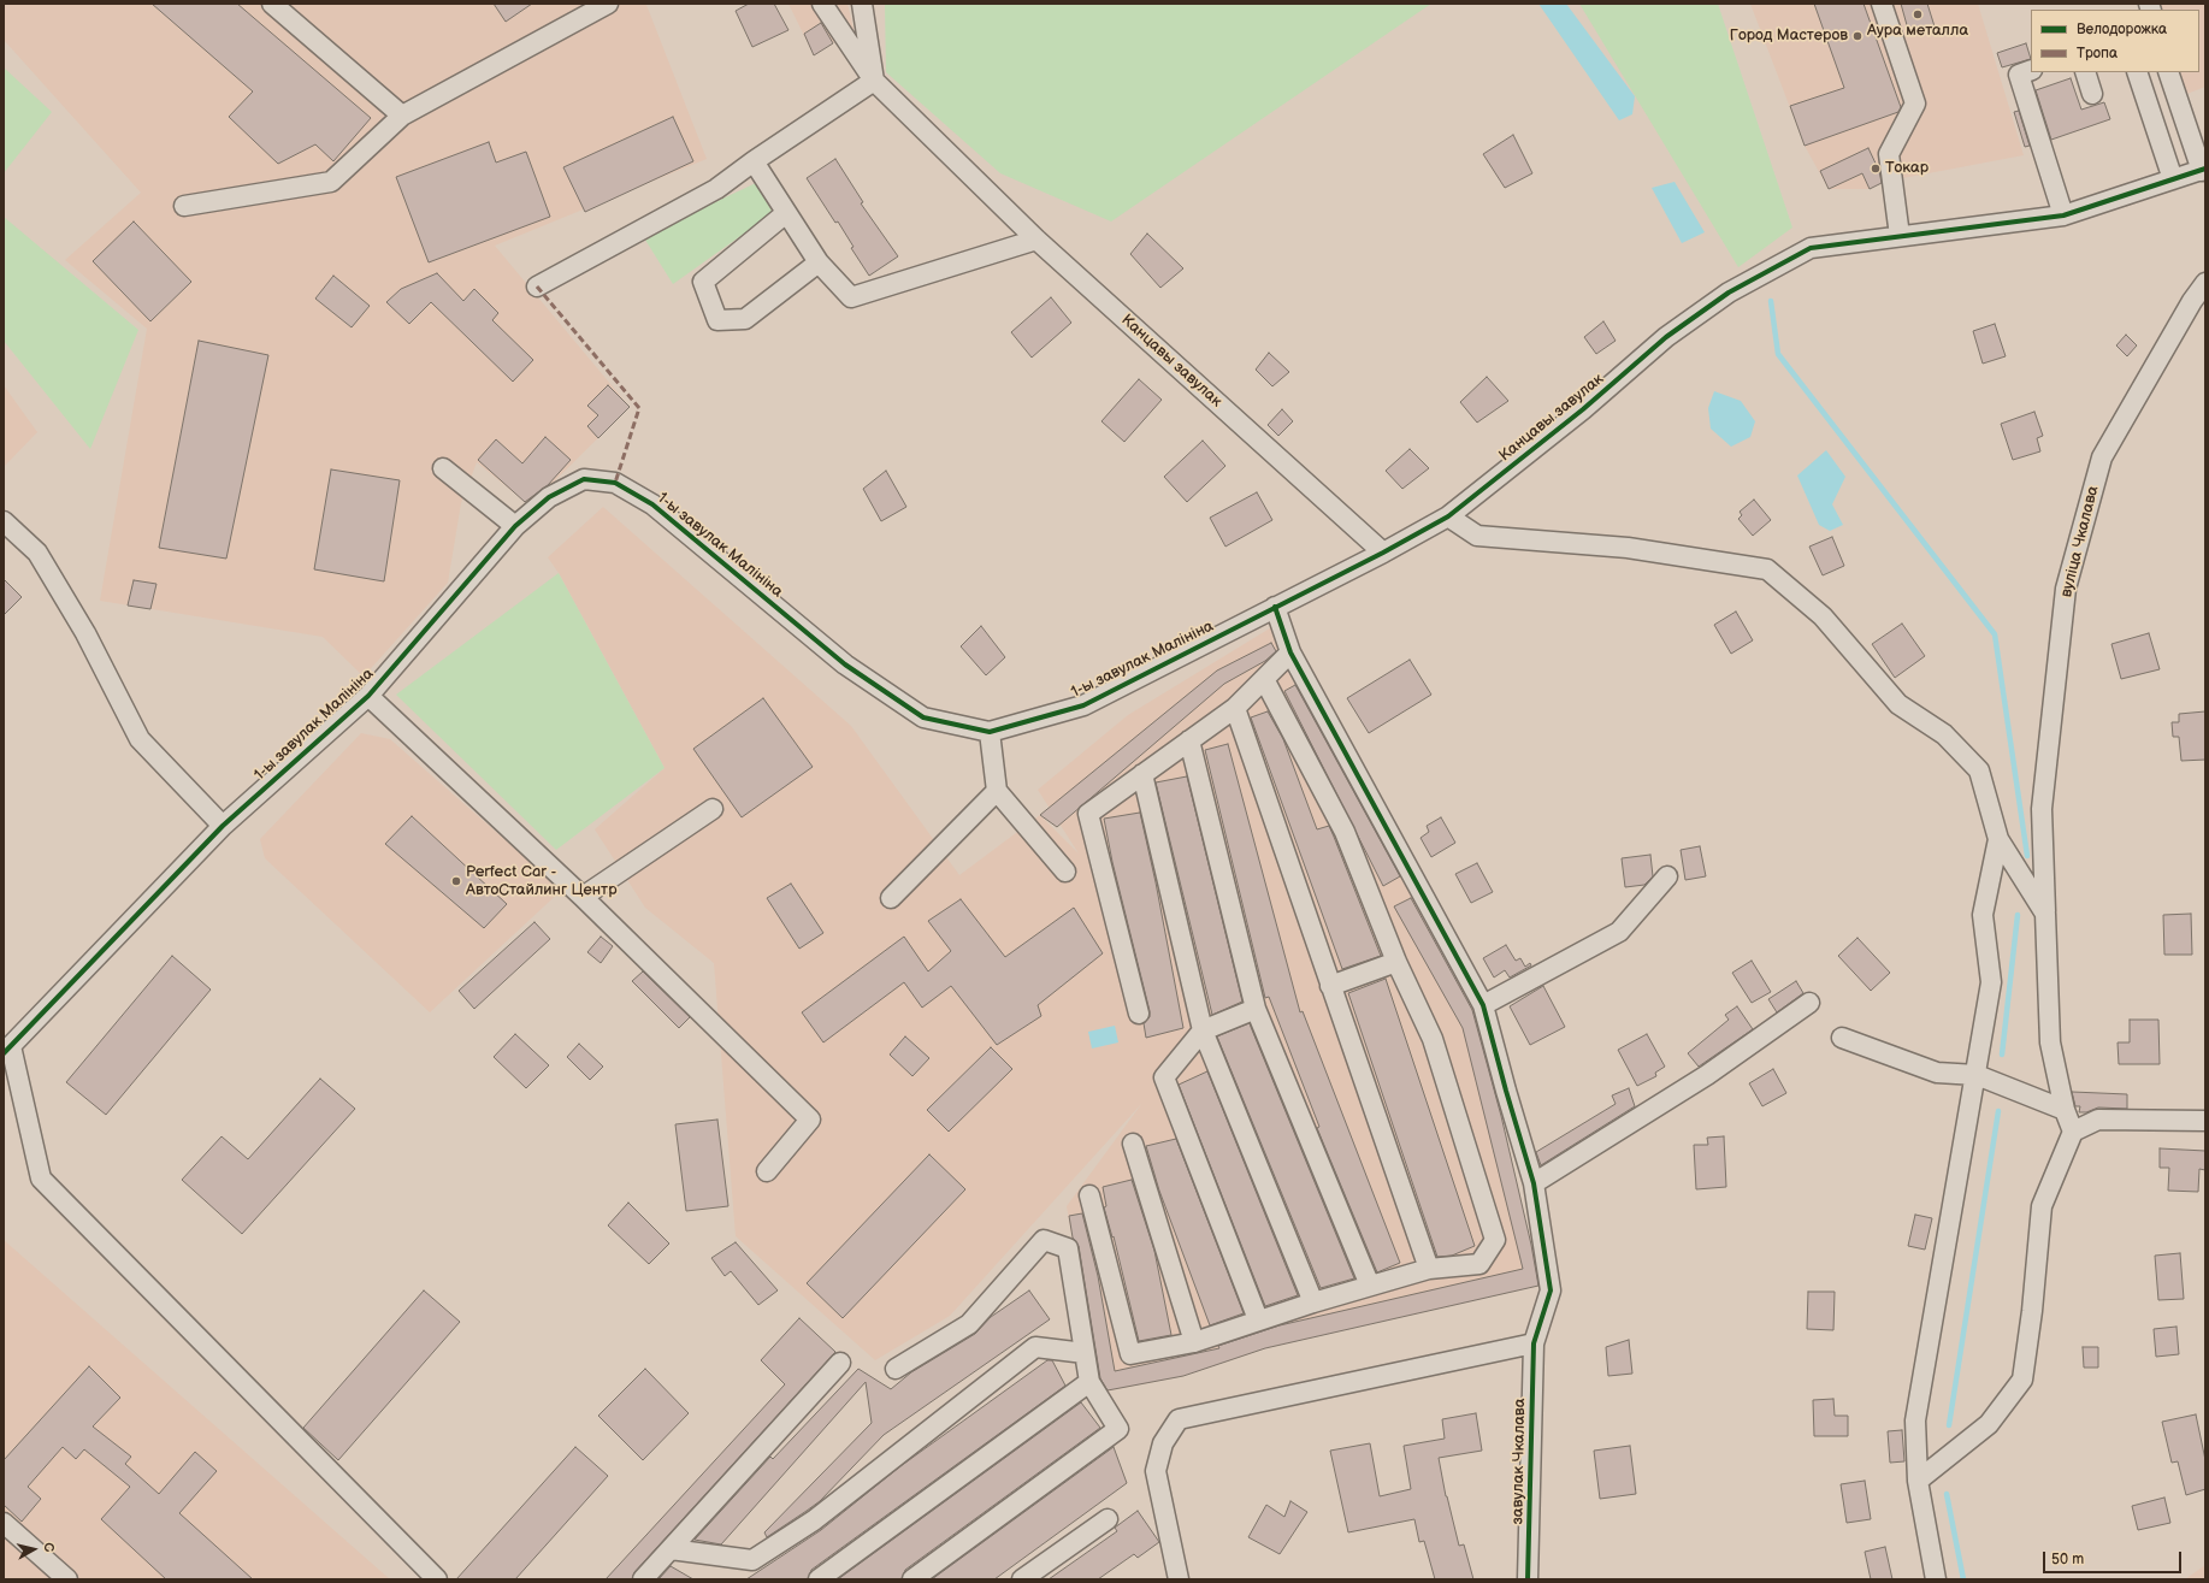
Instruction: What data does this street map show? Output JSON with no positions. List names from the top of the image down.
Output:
{
  "streets": {
    "street": [
      "Канцавы завулак",
      "вуліца Чкалава",
      "1-ы завулак Малініна",
      "завулак Чкалава"
    ]
  },
  "crossings": [
    ["Канцавы завулак", "1-ы завулак Малініна"],
    ["1-ы завулак Малініна", "завулак Чкалава"]
  ],
  "places": [
    "Аура металла",
    "Город Мастеров",
    "Токар",
    "Perfect Car - АвтоСтайлинг Центр"
  ],
  "legend": ["Велодорожка", "Тропа"],
  "scale_bar": "50 m",
  "north": "right"
}
